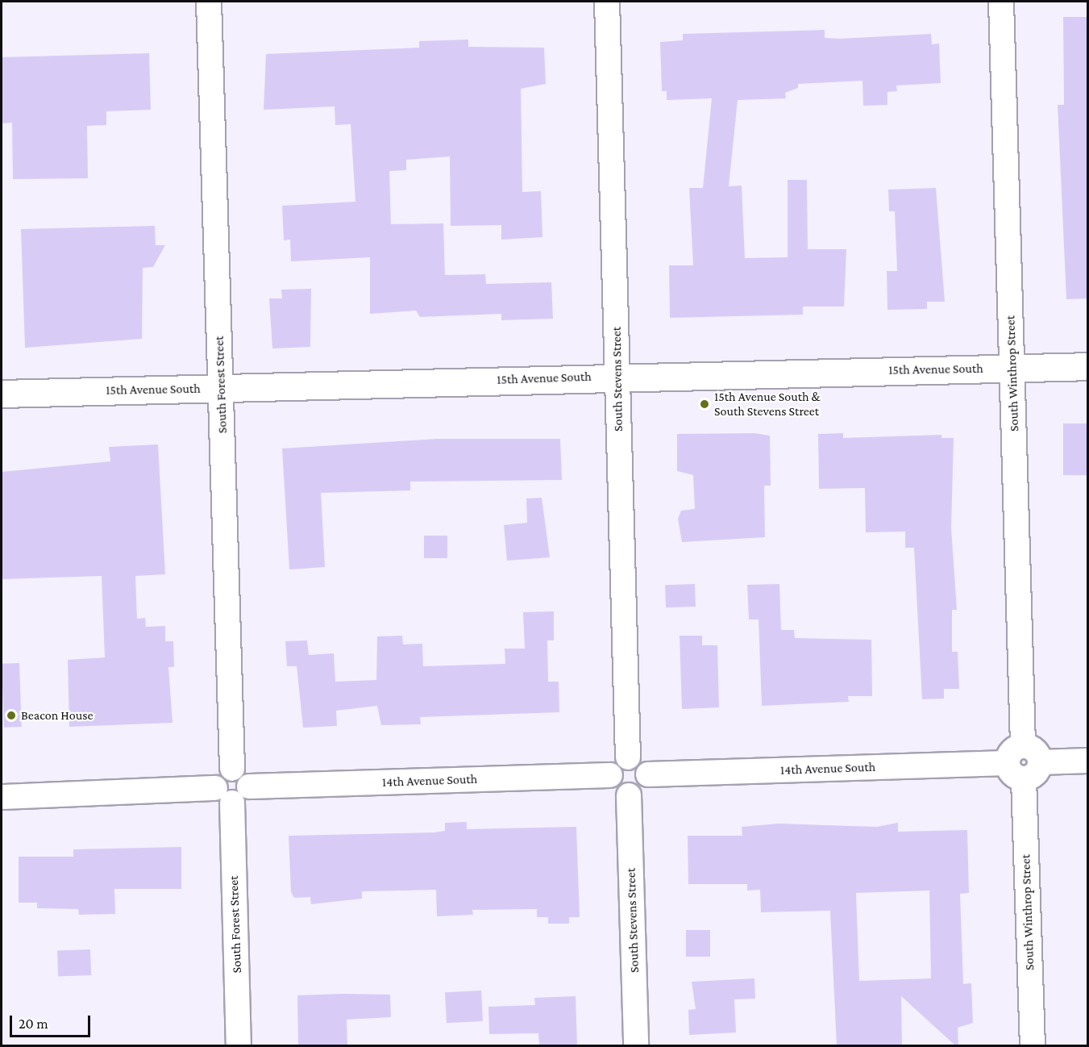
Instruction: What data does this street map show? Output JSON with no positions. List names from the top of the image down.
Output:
{
  "streets": {
    "main road": ["15th Avenue South"],
    "street": [
      "South Winthrop Street",
      "South Stevens Street",
      "South Forest Street",
      "14th Avenue South"
    ]
  },
  "crossings": [
    ["15th Avenue South", "South Winthrop Street"],
    ["15th Avenue South", "South Stevens Street"],
    ["15th Avenue South", "South Forest Street"],
    ["South Winthrop Street", "14th Avenue South"],
    ["South Stevens Street", "14th Avenue South"],
    ["South Forest Street", "14th Avenue South"]
  ],
  "places": ["15th Avenue South & South Stevens Street", "Beacon House"],
  "scale_bar": "20 m"
}
